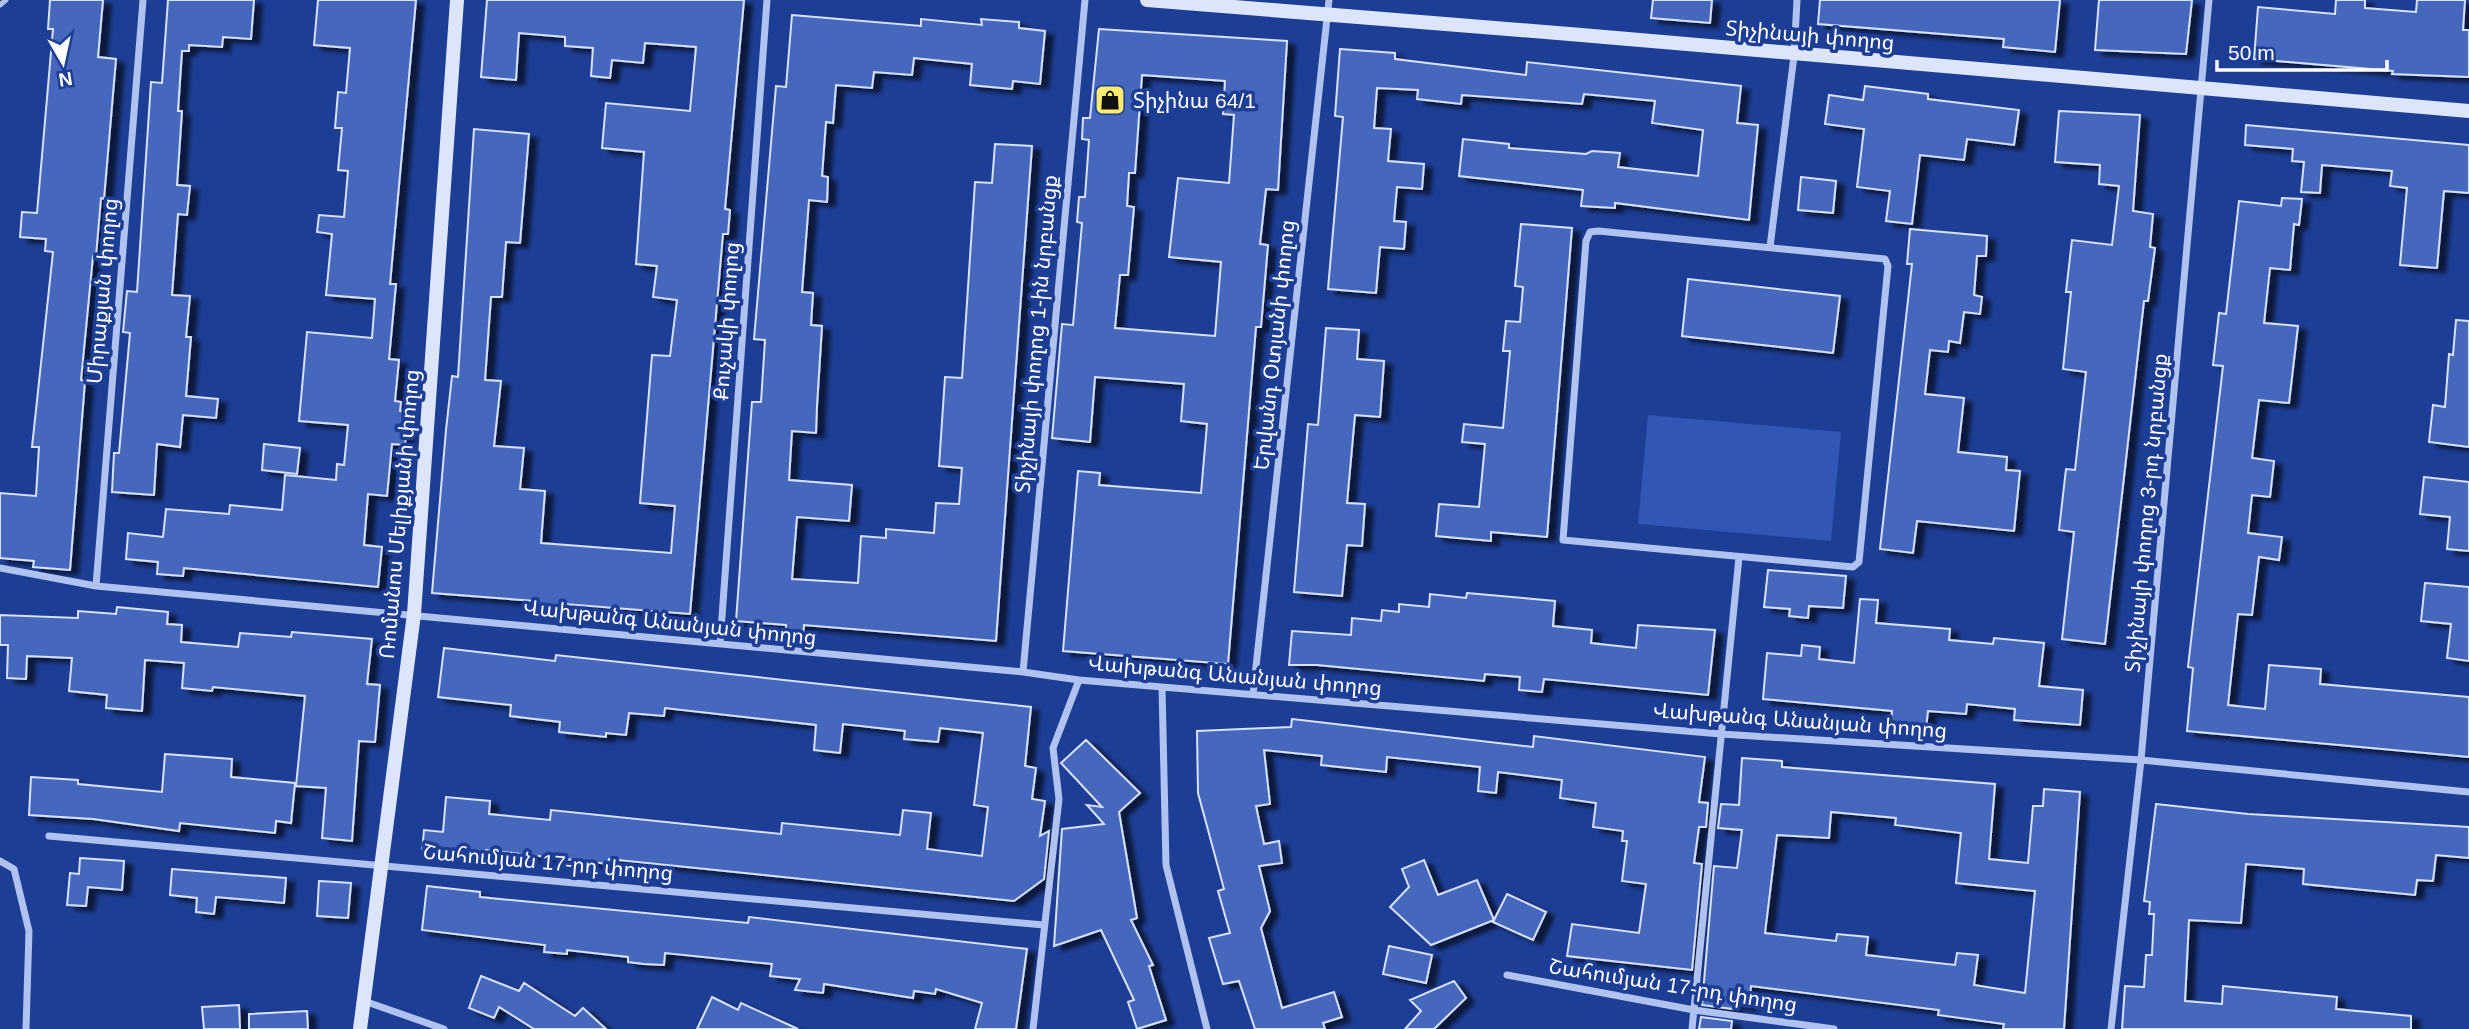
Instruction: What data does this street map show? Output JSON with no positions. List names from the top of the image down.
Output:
{
  "streets": {
    "main road": ["Տիչինայի փողոց", "Ռոմանոս Մելիքյանի փողոց"],
    "street": [
      "Միրաքյան փողոց",
      "Քուչակի փողոց",
      "Տիչինայի փողոց 1-ին նրբանցք",
      "Երվանդ Օտյանի փողոց",
      "Տիչինայի փողոց 3-րդ նրբանցք",
      "Վախթանգ Անանյան փողոց",
      "Շահումյան 17-րդ փողոց"
    ]
  },
  "crossings": [
    ["Տիչինայի փողոց", "Երվանդ Օտյանի փողոց"],
    ["Տիչինայի փողոց", "Տիչինայի փողոց 3-րդ նրբանցք"],
    ["Միրաքյան փողոց", "Վախթանգ Անանյան փողոց"],
    ["Քուչակի փողոց", "Վախթանգ Անանյան փողոց"],
    ["Տիչինայի փողոց 1-ին նրբանցք", "Վախթանգ Անանյան փողոց"],
    ["Երվանդ Օտյանի փողոց", "Վախթանգ Անանյան փողոց"],
    ["Տիչինայի փողոց 3-րդ նրբանցք", "Վախթանգ Անանյան փողոց"],
    ["Ռոմանոս Մելիքյանի փողոց", "Վախթանգ Անանյան փողոց"],
    ["Ռոմանոս Մելիքյանի փողոց", "Շահումյան 17-րդ փողոց"]
  ],
  "places": {
    "shop": ["Տիչինա 64/1"]
  },
  "scale_bar": "50 m",
  "north": "bottom"
}
